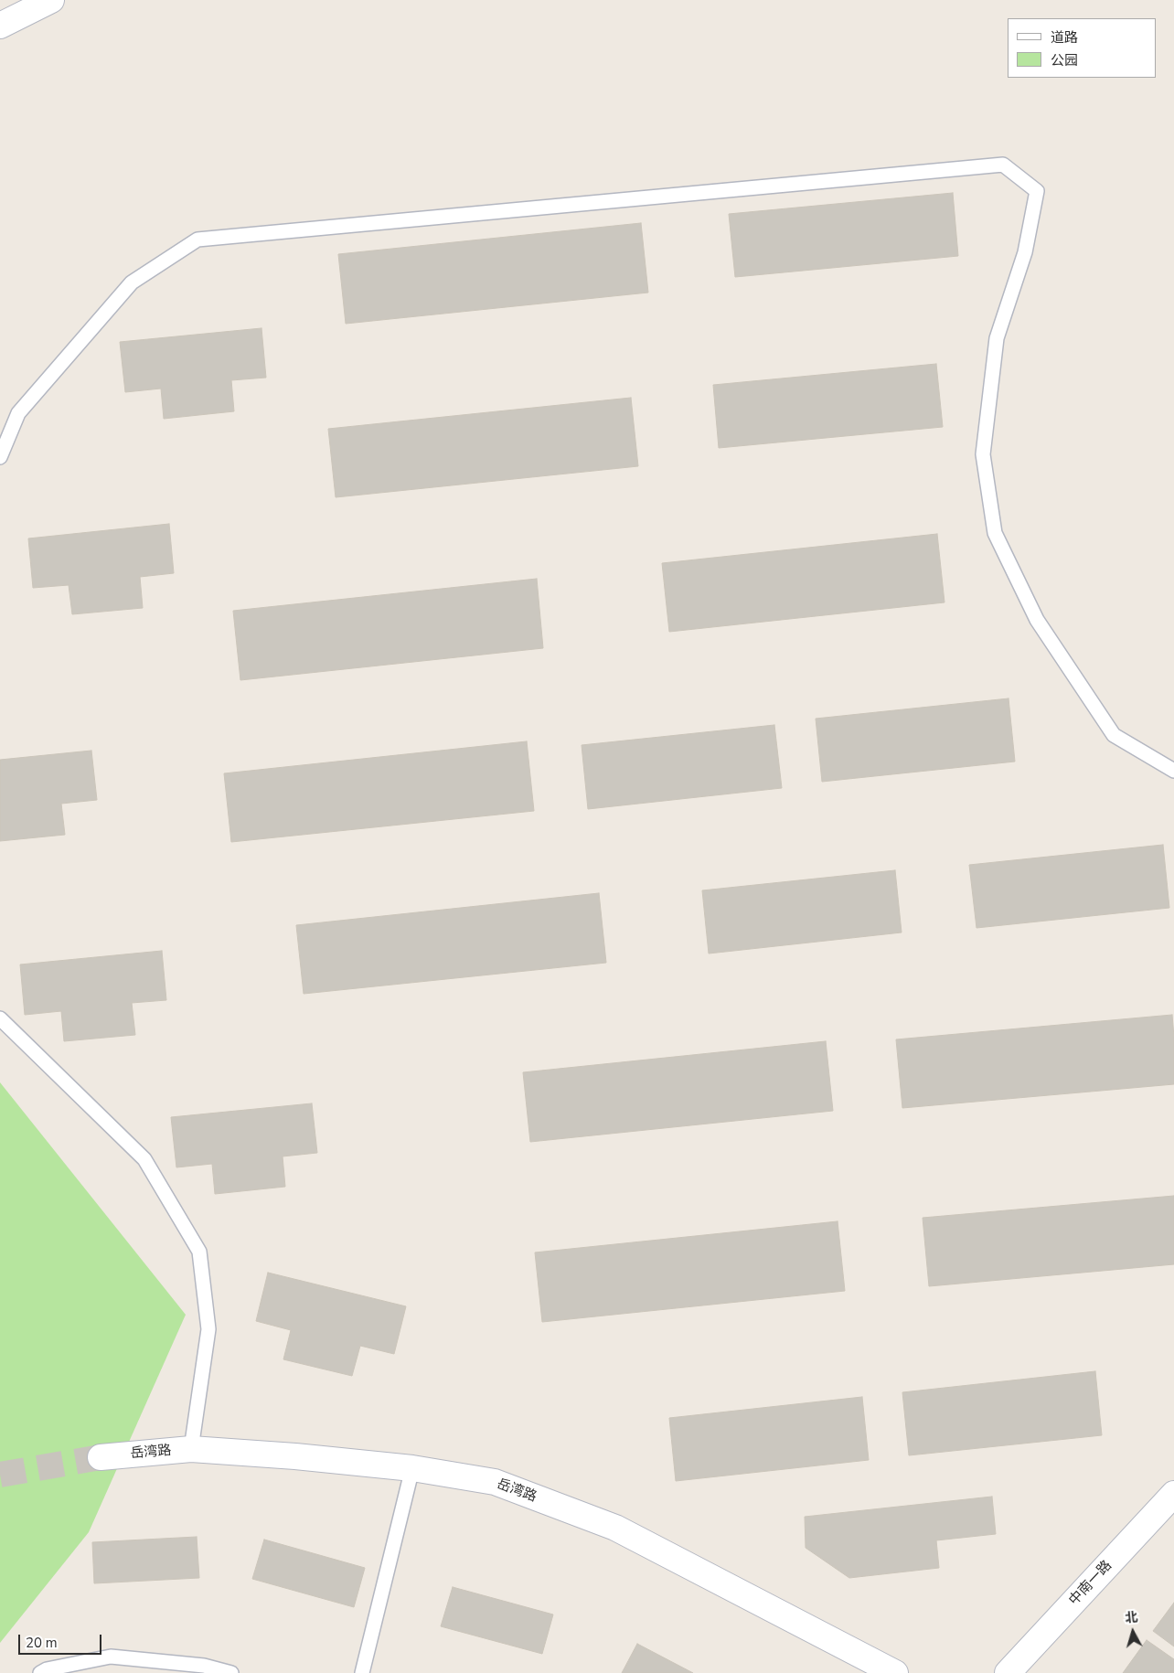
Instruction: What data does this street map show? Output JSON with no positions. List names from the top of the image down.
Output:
{
  "streets": {
    "street": ["岳湾路", "中南一路"]
  },
  "legend": ["道路", "公园"],
  "scale_bar": "20 m",
  "north": "top"
}
